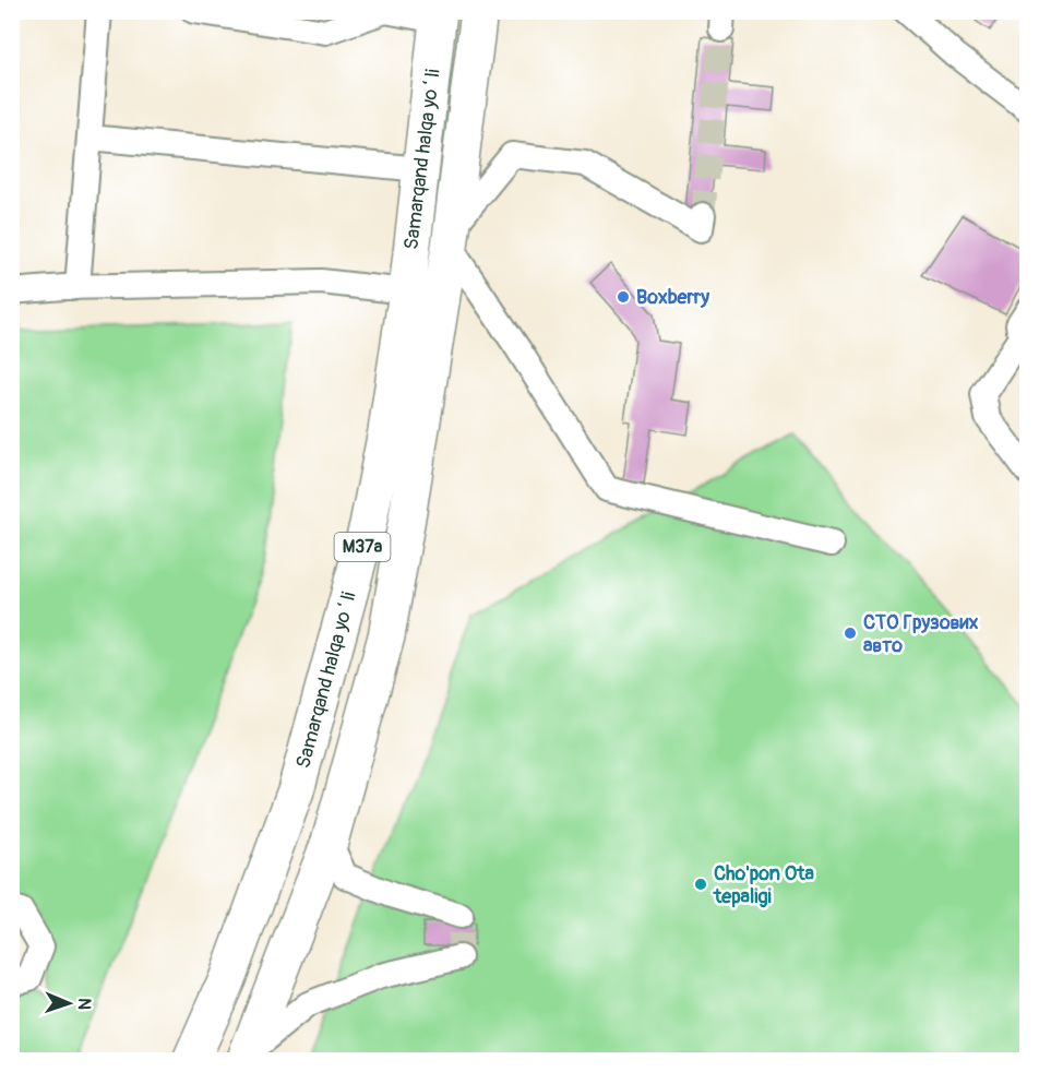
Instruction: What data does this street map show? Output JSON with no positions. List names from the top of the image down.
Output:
{
  "streets": {
    "highway": ["Samarqand halqa yoʻli", "M37a"]
  },
  "places": ["Boxberry", "СТО Грузових авто", "Cho'pon Ota tepaligi"],
  "north": "right"
}
